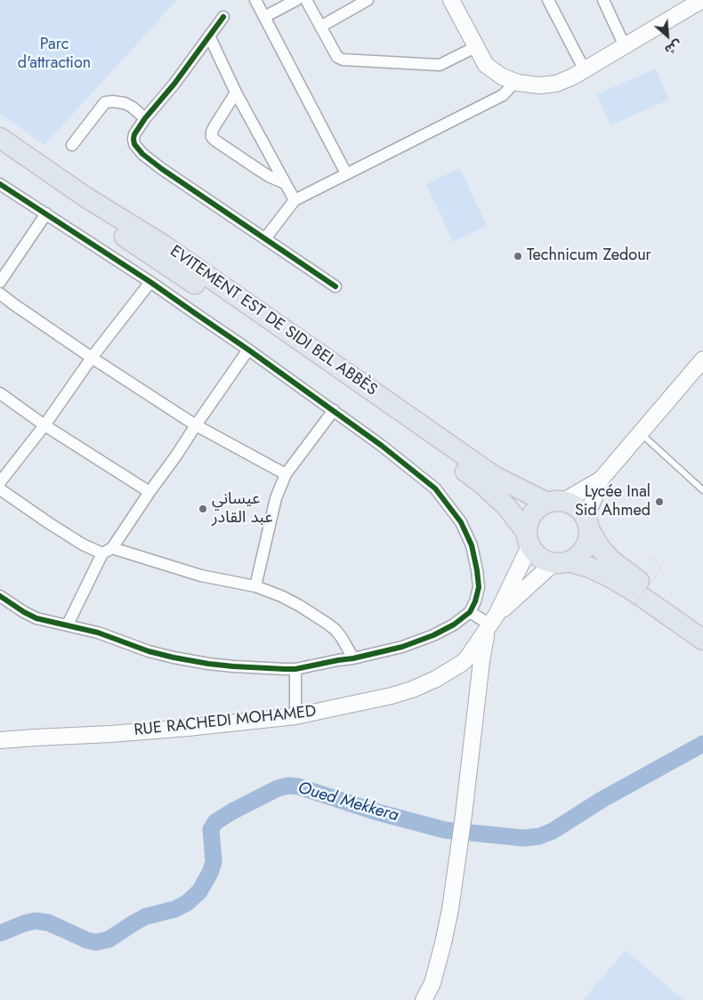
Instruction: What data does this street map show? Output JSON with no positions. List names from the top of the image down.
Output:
{
  "streets": {
    "highway": ["EVITEMENT EST DE SIDI BEL ABBÈS"],
    "main road": ["RUE RACHEDI MOHAMED"]
  },
  "water": ["Oued Mekkera"],
  "parks": ["Parc d'attraction"],
  "places": ["Technicum Zedour", "Lycée Inal Sid Ahmed", "عيساني عبد القادر"],
  "north": "bottom right"
}
